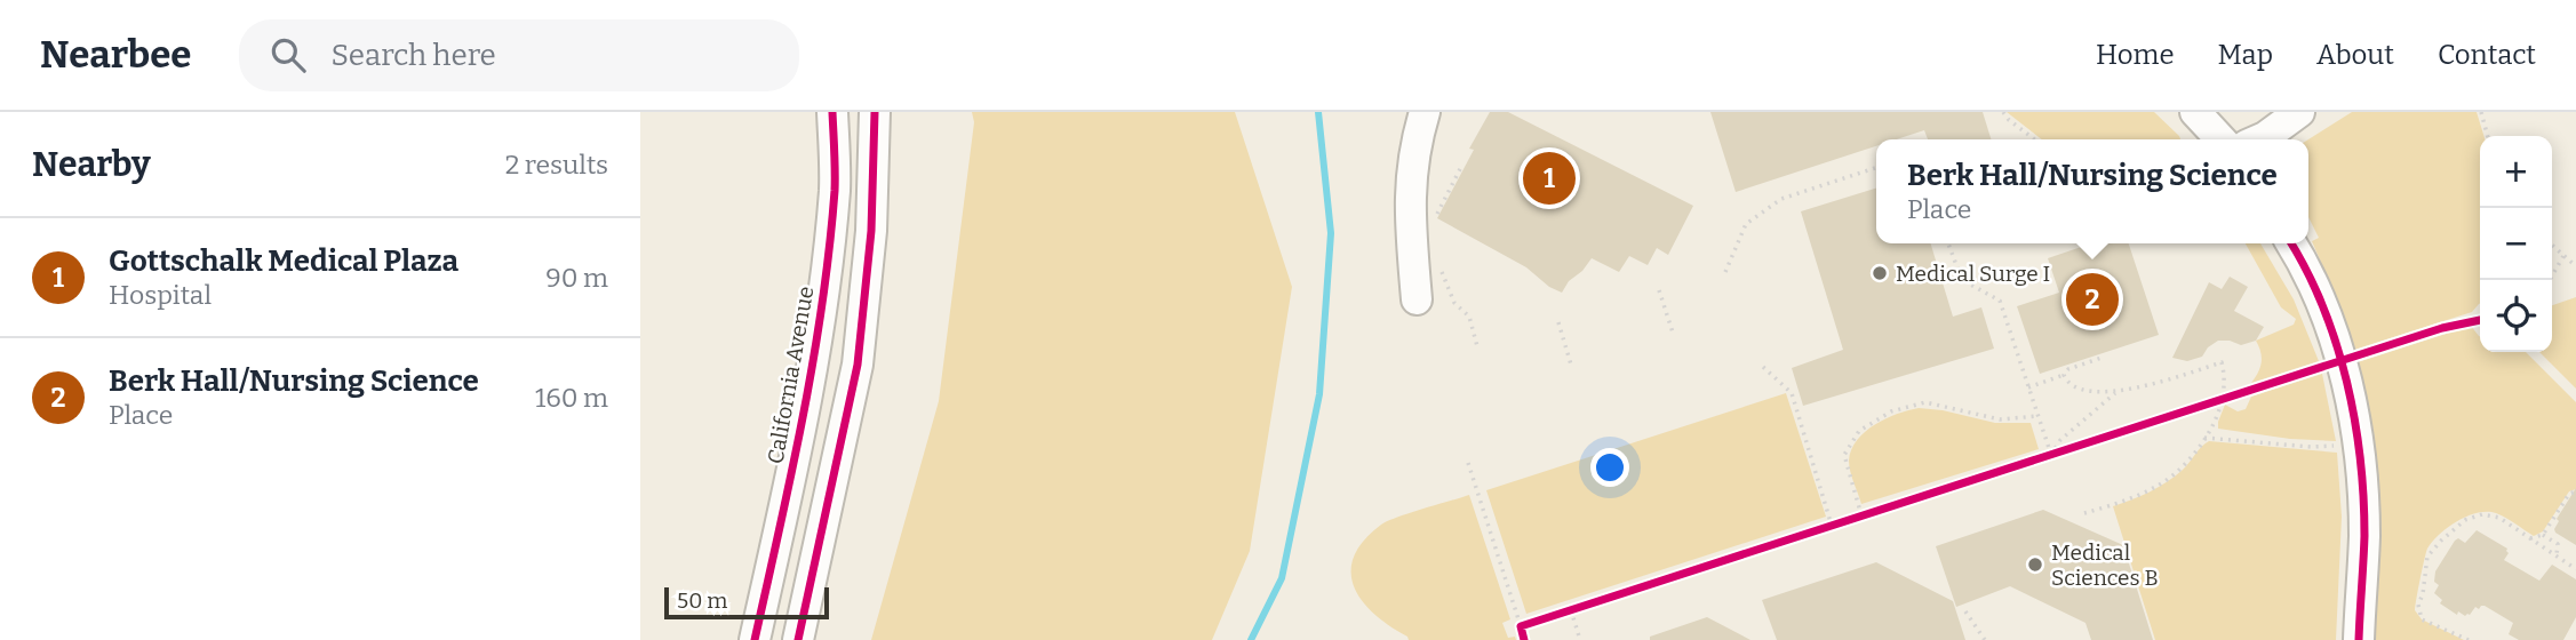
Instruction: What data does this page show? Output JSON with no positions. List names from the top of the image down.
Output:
{
  "streets": {
    "street": ["California Avenue"]
  },
  "places": ["Medical Surge I", "Medical Sciences B"],
  "scale_bar": "50 m",
  "page": {
    "header": "Nearbee",
    "search": "Search here",
    "nav": [
      "Home",
      "Map",
      "About",
      "Contact"
    ],
    "heading": ["Nearby", "2 results"],
    "map_buttons": ["+", "−"],
    "popup": ["Berk Hall/Nursing Science", "Place"],
    "pins": ["1", "2"],
    "list": [
      {
        "mark": "1",
        "name": "Gottschalk Medical Plaza",
        "note": "Hospital",
        "value": "90 m"
      },
      {
        "mark": "2",
        "name": "Berk Hall/Nursing Science",
        "note": "Place",
        "value": "160 m"
      }
    ],
    "scale": "50 m"
  }
}
